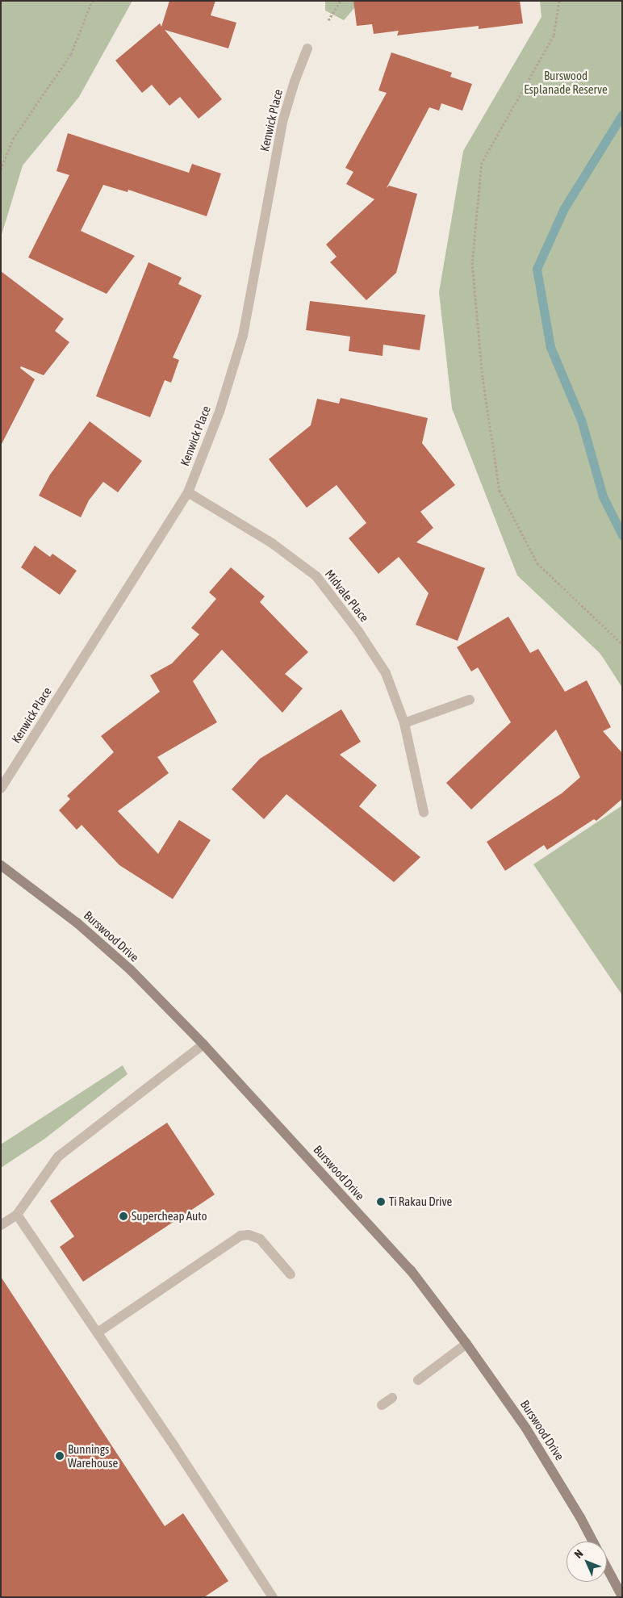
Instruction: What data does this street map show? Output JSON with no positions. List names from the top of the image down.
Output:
{
  "streets": {
    "street": ["Kenwick Place", "Midvale Place", "Burswood Drive"]
  },
  "crossings": [
    ["Kenwick Place", "Midvale Place"]
  ],
  "parks": ["Burswood Esplanade Reserve"],
  "places": ["Ti Rakau Drive", "Supercheap Auto", "Bunnings Warehouse"],
  "north": "top left"
}
